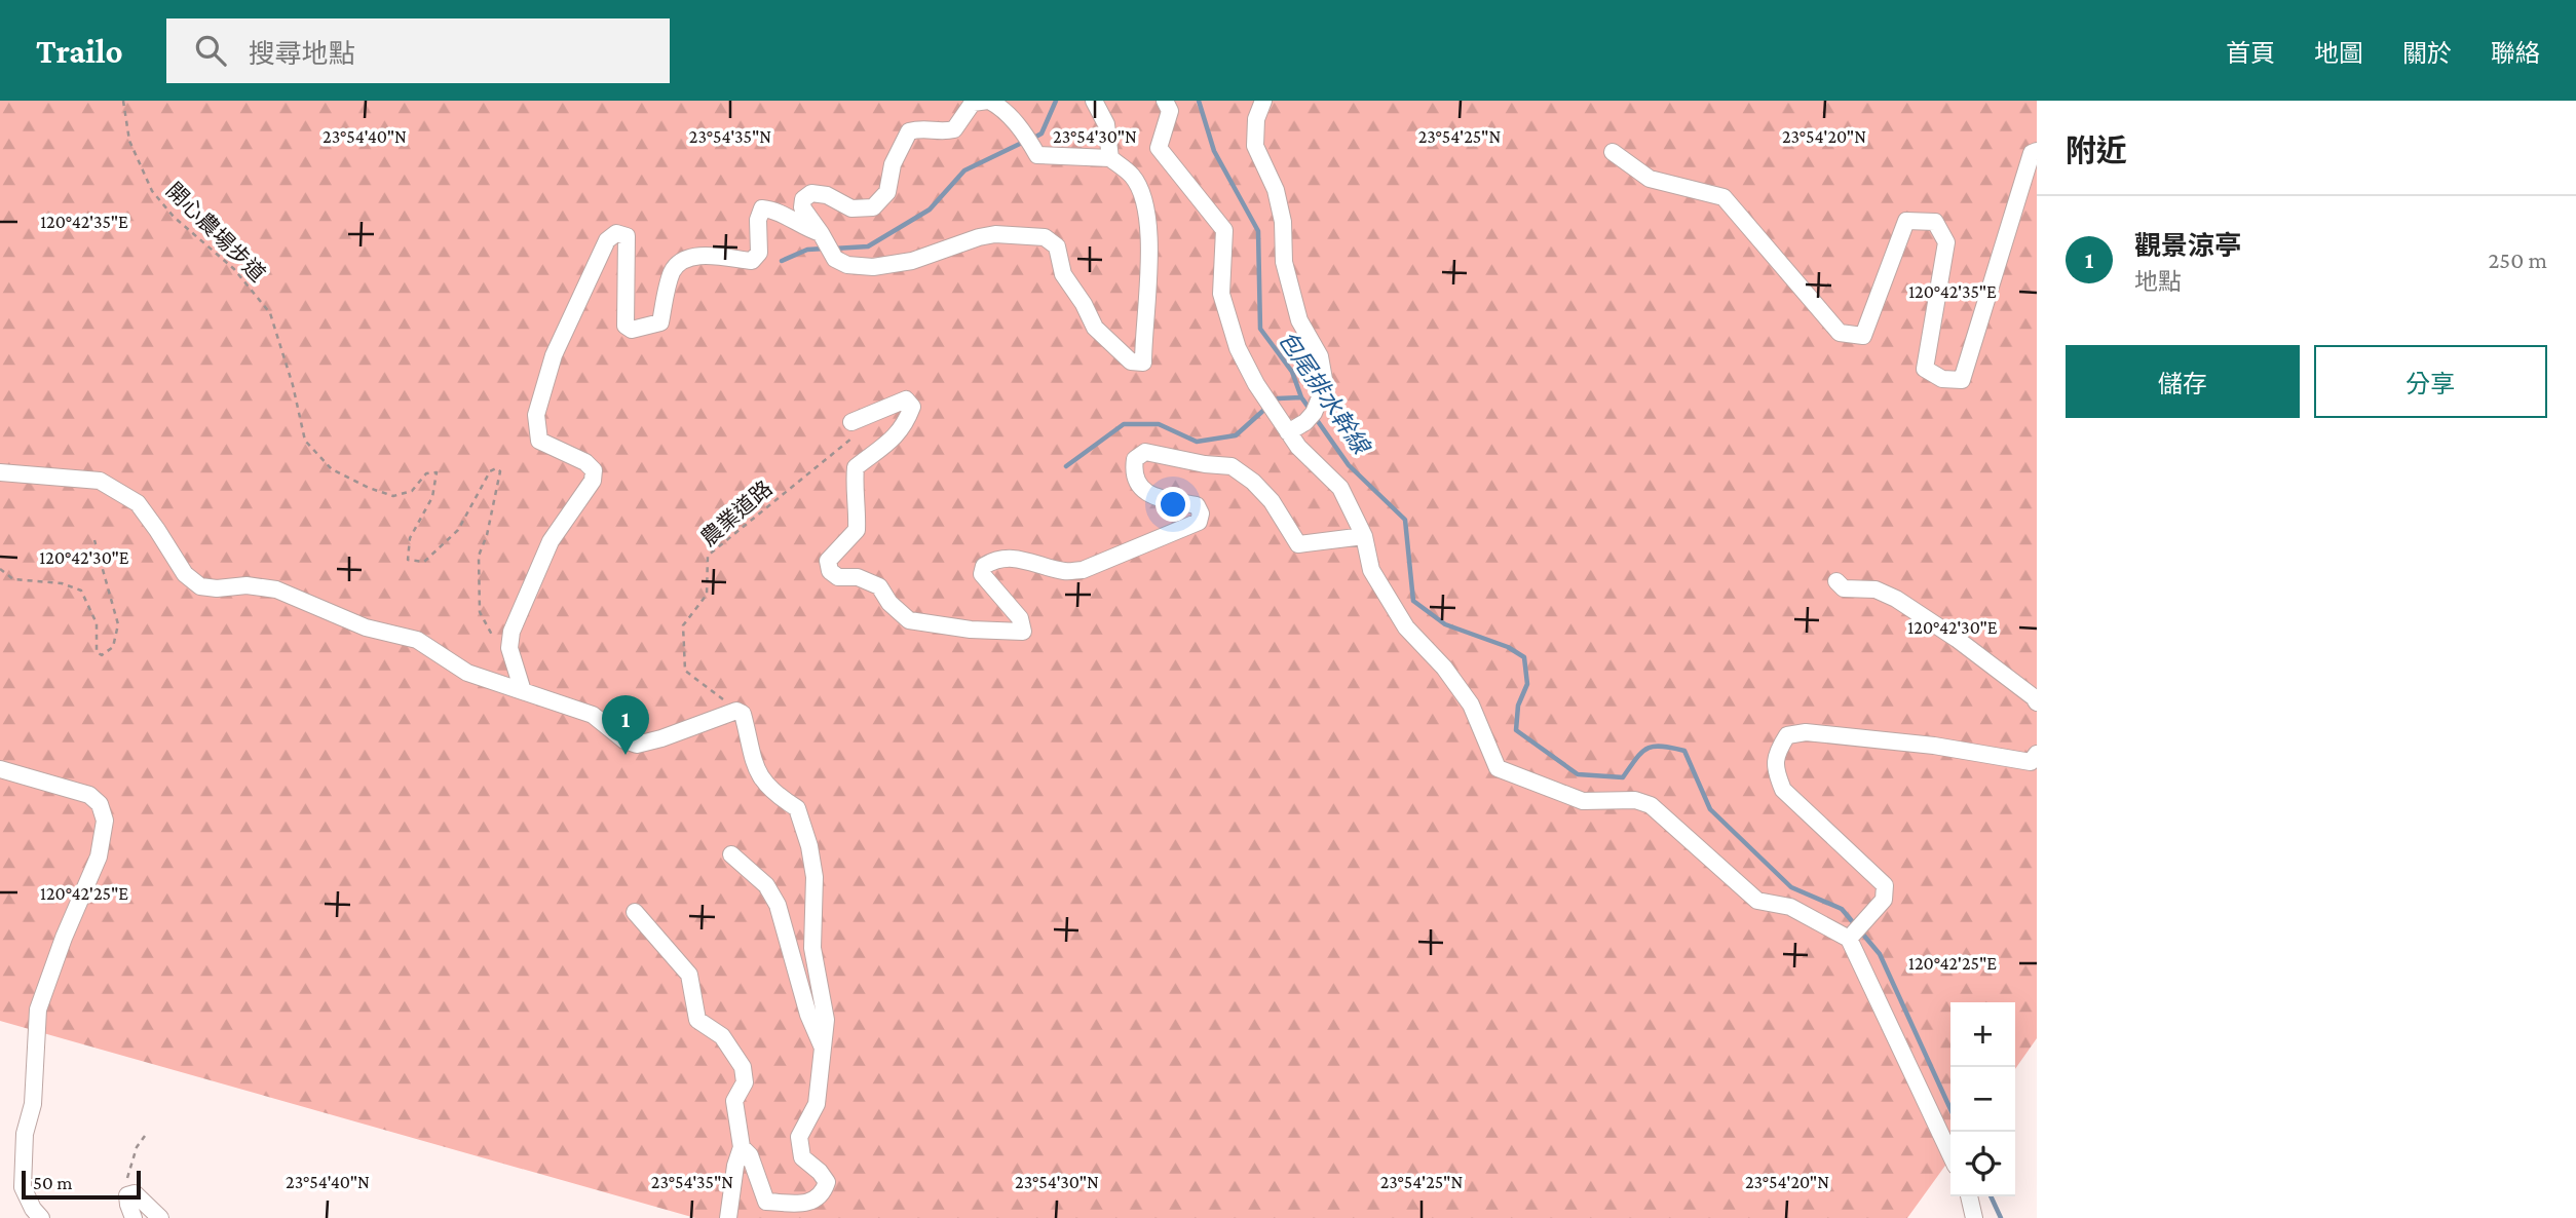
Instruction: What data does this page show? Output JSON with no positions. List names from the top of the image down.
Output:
{
  "streets": {
    "path": ["開心農場步道", "農業道路"]
  },
  "water": ["包尾排水幹線"],
  "scale_bar": "50 m",
  "page": {
    "header": "Trailo",
    "search": "搜尋地點",
    "nav": [
      "首頁",
      "地圖",
      "關於",
      "聯絡"
    ],
    "heading": "附近",
    "list": [
      {
        "mark": "1",
        "name": "觀景涼亭",
        "note": "地點",
        "value": "250 m"
      }
    ],
    "buttons": ["儲存", "分享"],
    "pins": "1",
    "map_buttons": ["+", "−"],
    "scale": "50 m"
  },
  "coordinates": [
    "23°54'40\"N",
    "23°54'35\"N",
    "23°54'30\"N",
    "23°54'25\"N",
    "23°54'20\"N",
    "120°42'35\"E",
    "120°42'30\"E",
    "120°42'25\"E"
  ]
}
